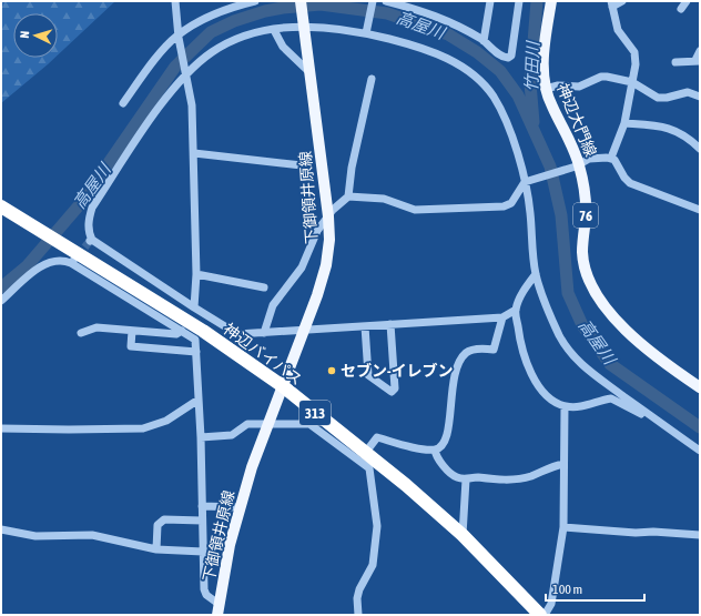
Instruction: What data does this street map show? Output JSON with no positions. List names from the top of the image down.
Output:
{
  "streets": {
    "highway": ["神辺バイパス", "313"],
    "main road": ["神辺大門線", "下御領井原線", "76"]
  },
  "crossings": [
    ["下御領井原線", "神辺バイパス"]
  ],
  "water": ["高屋川", "竹田川"],
  "places": ["セブン-イレブン"],
  "scale_bar": "100 m",
  "north": "left"
}
